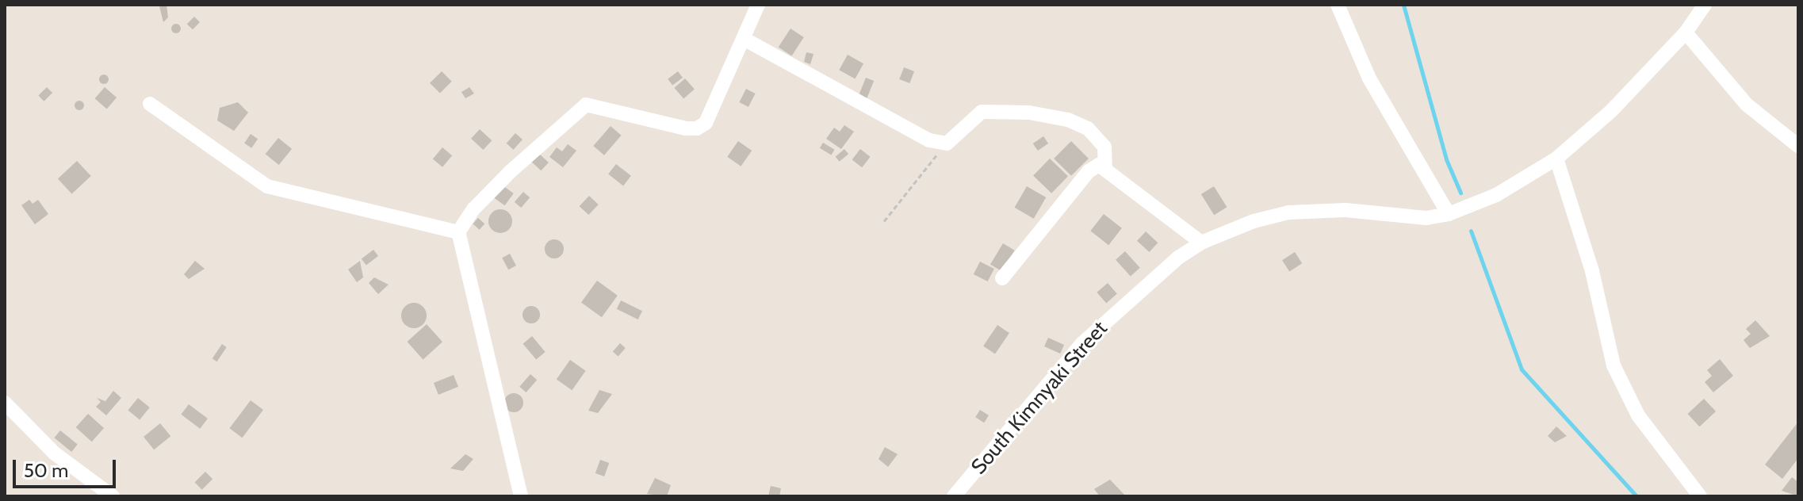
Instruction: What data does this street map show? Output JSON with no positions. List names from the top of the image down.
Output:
{
  "streets": {
    "street": ["South Kimnyaki Street"]
  },
  "scale_bar": "50 m"
}
